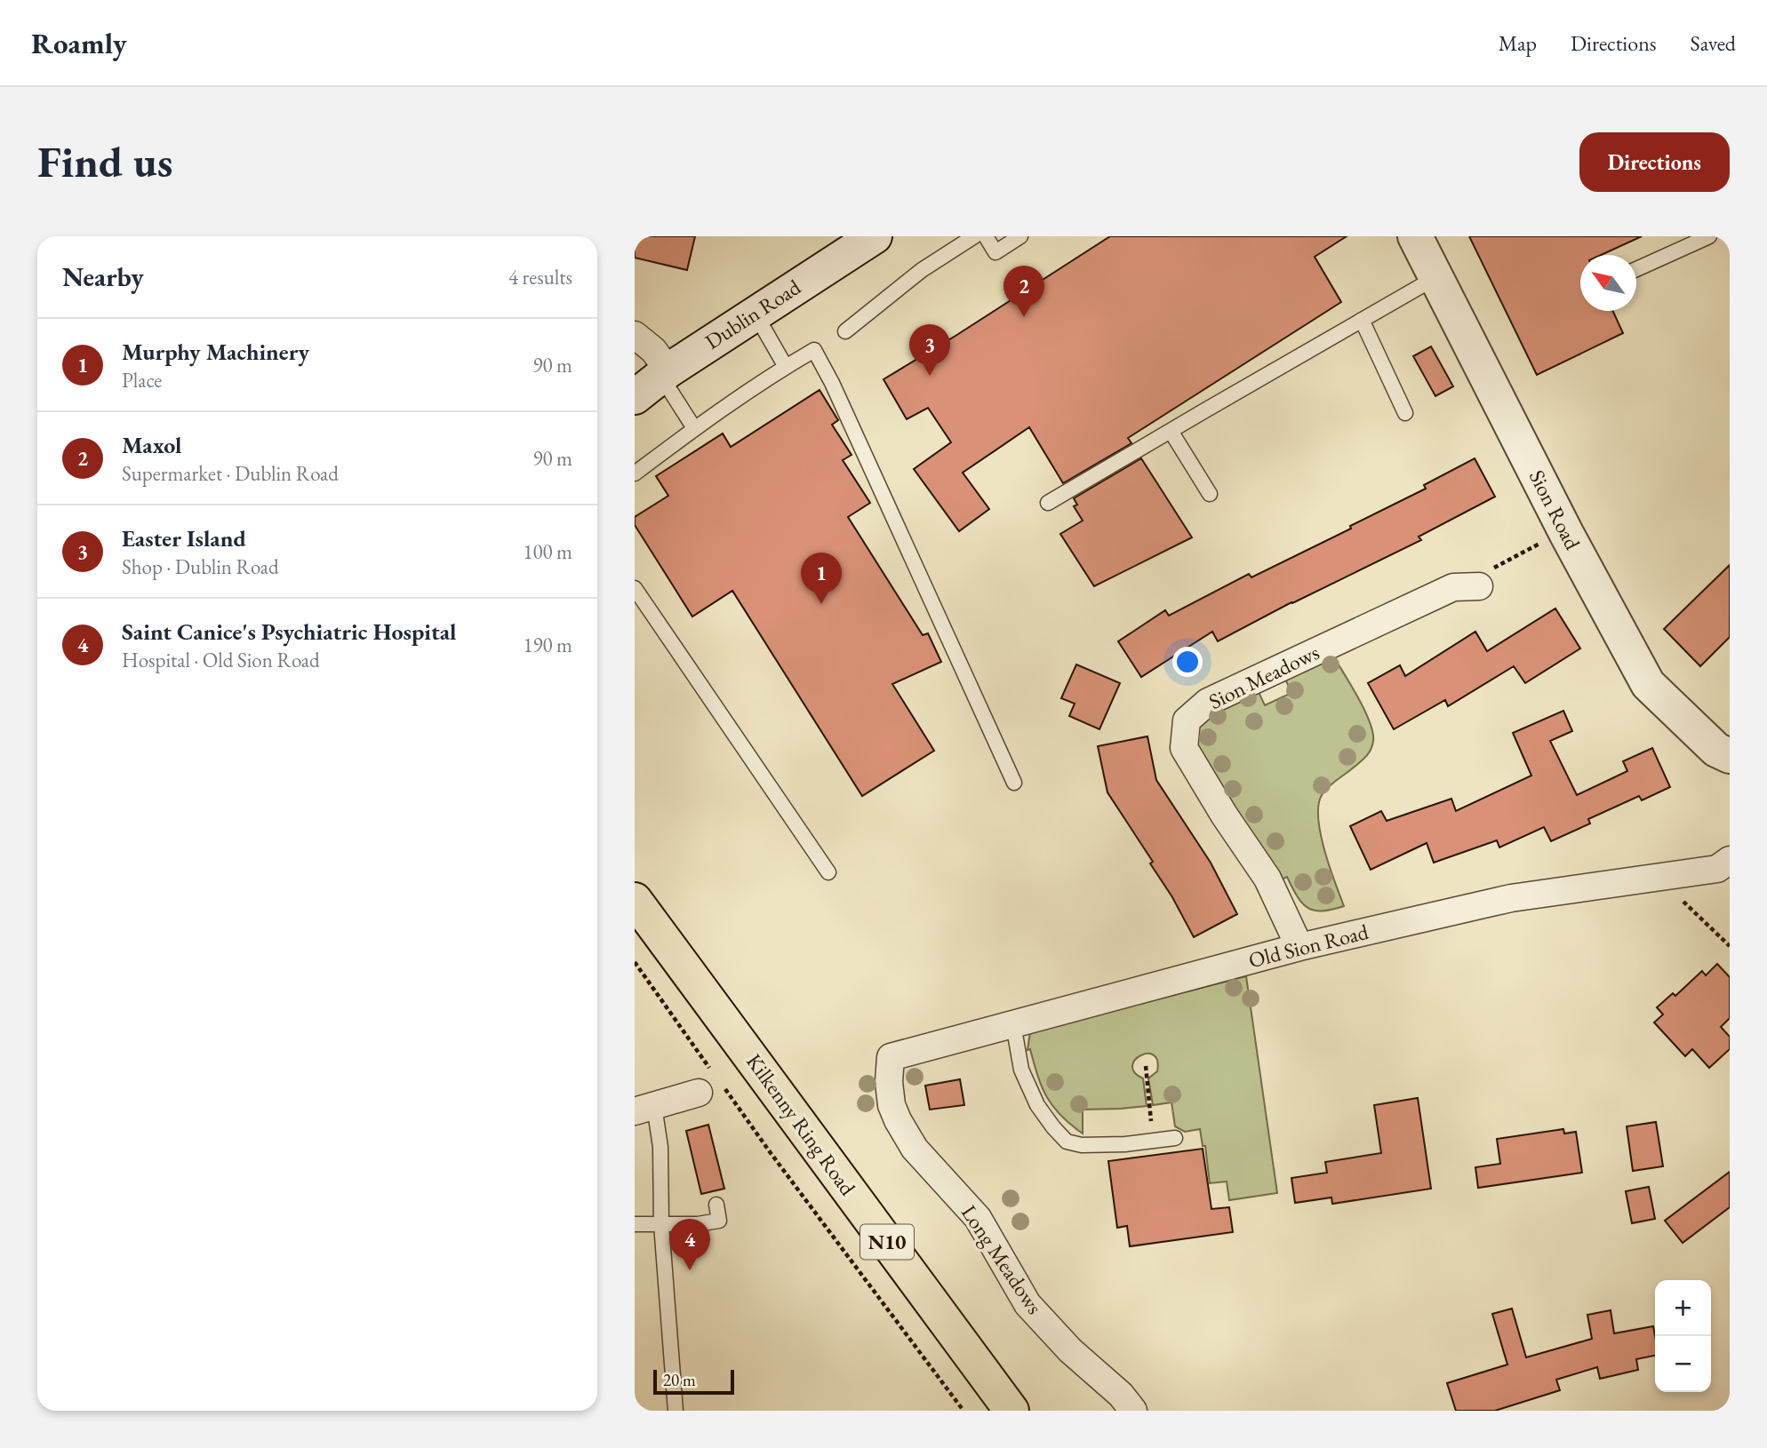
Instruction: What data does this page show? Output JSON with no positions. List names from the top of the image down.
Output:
{
  "streets": {
    "highway": ["Kilkenny Ring Road", "N10"],
    "street": [
      "Dublin Road",
      "Sion Road",
      "Sion Meadows",
      "Old Sion Road",
      "Long Meadows"
    ]
  },
  "crossings": [
    ["Sion Meadows", "Old Sion Road"],
    ["Old Sion Road", "Long Meadows"]
  ],
  "scale_bar": "20 m",
  "north": "top left",
  "page": {
    "header": "Roamly",
    "nav": ["Map", "Directions", "Saved"],
    "buttons": "Directions",
    "title": "Find us",
    "heading": ["Nearby", "4 results"],
    "pins": [
      "2",
      "3",
      "1",
      "4"
    ],
    "list": [
      {
        "mark": "1",
        "name": "Murphy Machinery",
        "note": "Place",
        "value": "90 m"
      },
      {
        "mark": "2",
        "name": "Maxol",
        "note": "Supermarket · Dublin Road",
        "value": "90 m"
      },
      {
        "mark": "3",
        "name": "Easter Island",
        "note": "Shop · Dublin Road",
        "value": "100 m"
      },
      {
        "mark": "4",
        "name": "Saint Canice's Psychiatric Hospital",
        "note": "Hospital · Old Sion Road",
        "value": "190 m"
      }
    ],
    "map_buttons": ["+", "−"],
    "scale": "20 m"
  }
}
